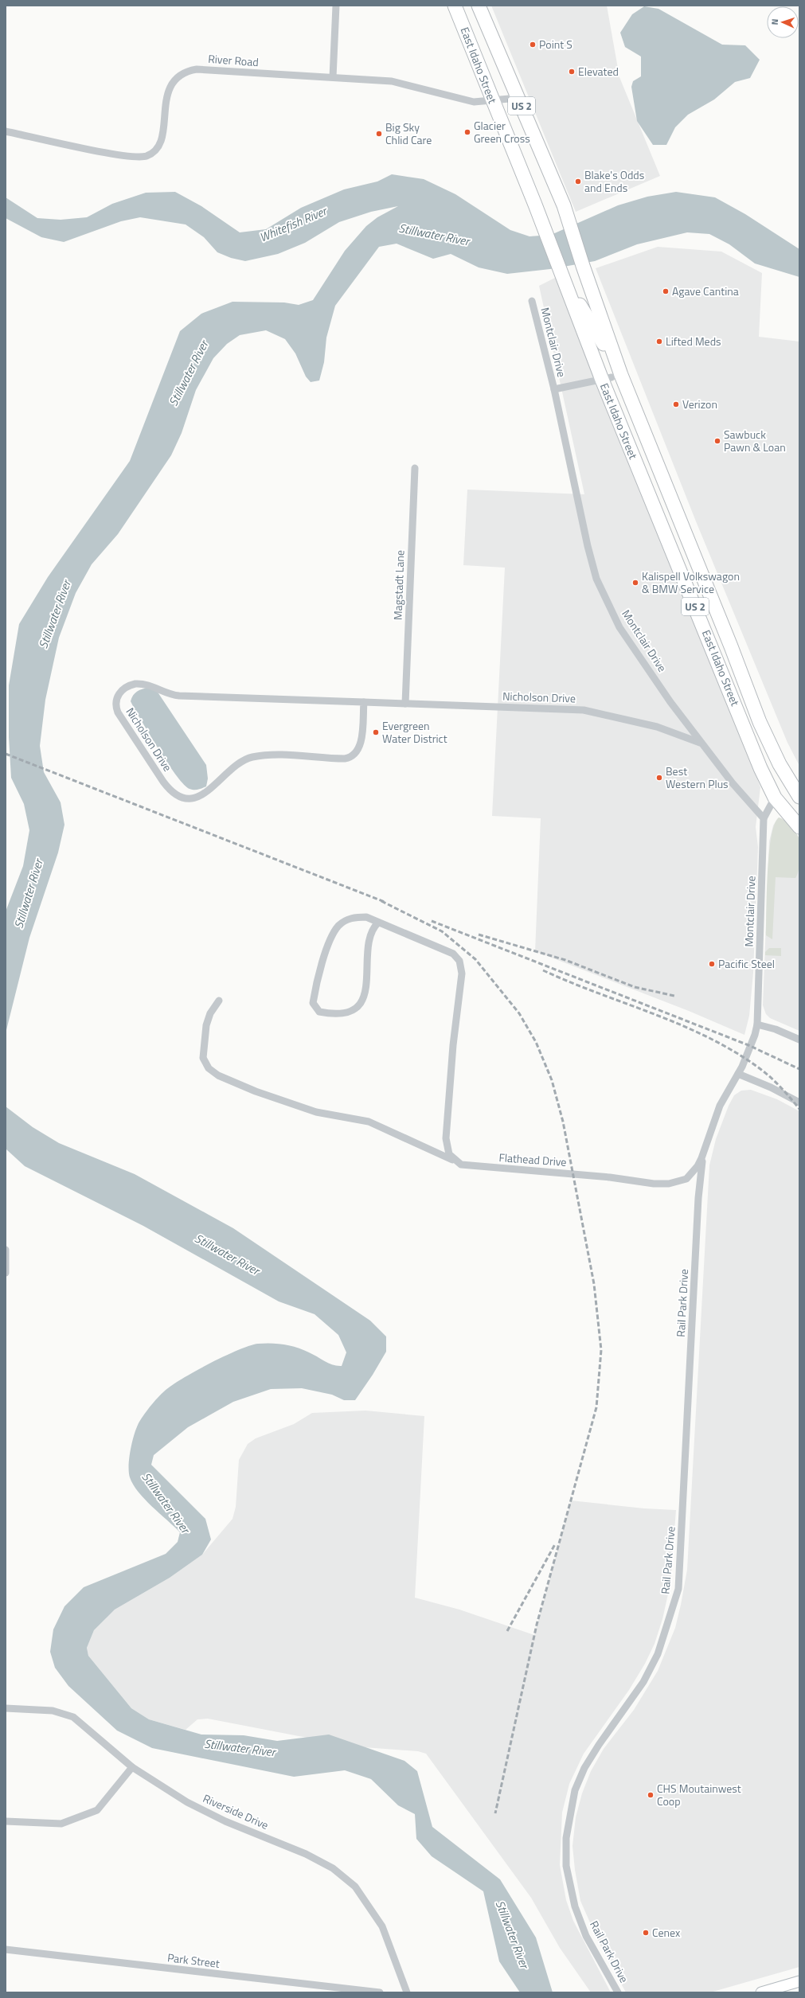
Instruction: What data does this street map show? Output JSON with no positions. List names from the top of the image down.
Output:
{
  "streets": {
    "highway": ["East Idaho Street", "US 2"],
    "street": [
      "River Road",
      "Montclair Drive",
      "Magstadt Lane",
      "Nicholson Drive",
      "Flathead Drive",
      "Rail Park Drive",
      "Riverside Drive",
      "Park Street"
    ]
  },
  "crossings": [
    ["River Road", "East Idaho Street"],
    ["East Idaho Street", "Montclair Drive"],
    ["Montclair Drive", "Nicholson Drive"],
    ["Montclair Drive", "Flathead Drive"],
    ["Magstadt Lane", "Nicholson Drive"],
    ["Flathead Drive", "Rail Park Drive"]
  ],
  "water": ["Whitefish River", "Stillwater River"],
  "places": [
    "Point S",
    "Elevated",
    "Glacier Green Cross",
    "Big Sky Chlid Care",
    "Blake's Odds and Ends",
    "Agave Cantina",
    "Lifted Meds",
    "Verizon",
    "Sawbuck Pawn & Loan",
    "Kalispell Volkswagon & BMW Service",
    "Evergreen Water District",
    "Best Western Plus",
    "Pacific Steel",
    "CHS Moutainwest Coop",
    "Cenex"
  ],
  "north": "left"
}
